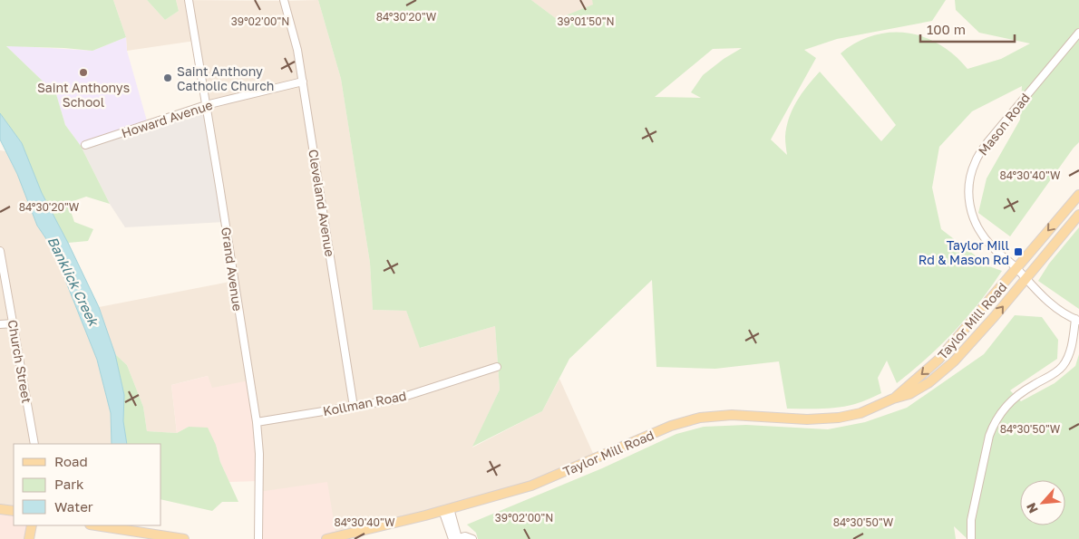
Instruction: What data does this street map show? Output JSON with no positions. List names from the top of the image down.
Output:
{
  "streets": {
    "main road": ["Taylor Mill Road"],
    "street": [
      "Howard Avenue",
      "Mason Road",
      "Cleveland Avenue",
      "Grand Avenue",
      "Church Street",
      "Kollman Road"
    ]
  },
  "crossings": [
    ["Howard Avenue", "Cleveland Avenue"],
    ["Howard Avenue", "Grand Avenue"],
    ["Mason Road", "Taylor Mill Road"],
    ["Cleveland Avenue", "Kollman Road"],
    ["Grand Avenue", "Kollman Road"]
  ],
  "water": ["Banklick Creek"],
  "places": {
    "other": ["Saint Anthonys School", "Saint Anthony Catholic Church"],
    "transit": ["Taylor Mill Rd & Mason Rd"]
  },
  "legend": ["Road", "Park", "Water"],
  "scale_bar": "100 m",
  "north": "bottom left",
  "coordinates": [
    "84°30'20\"W",
    "39°02'00\"N",
    "39°01'50\"N",
    "84°30'40\"W",
    "84°30'50\"W"
  ]
}
